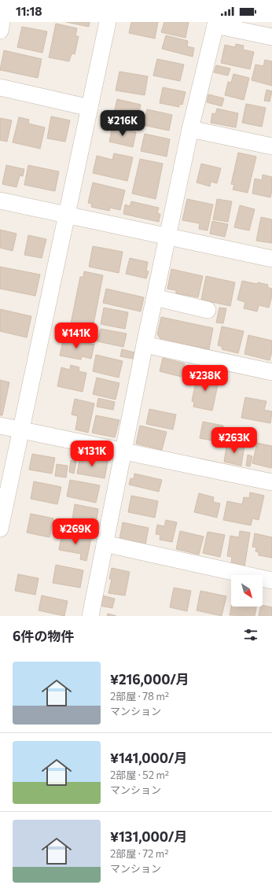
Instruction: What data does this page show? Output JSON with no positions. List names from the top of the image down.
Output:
{
  "north": "bottom right",
  "page": {
    "status": "11:18",
    "price": [
      "¥216K",
      "¥141K",
      "¥238K",
      "¥263K",
      "¥131K",
      "¥269K"
    ],
    "heading": "6件の物件",
    "list": [
      {
        "name": "¥216,000/月",
        "note": "2部屋 · 78 m² · マンション"
      },
      {
        "name": "¥141,000/月",
        "note": "2部屋 · 52 m² · マンション"
      },
      {
        "name": "¥131,000/月",
        "note": "2部屋 · 72 m² · マンション"
      }
    ]
  }
}
